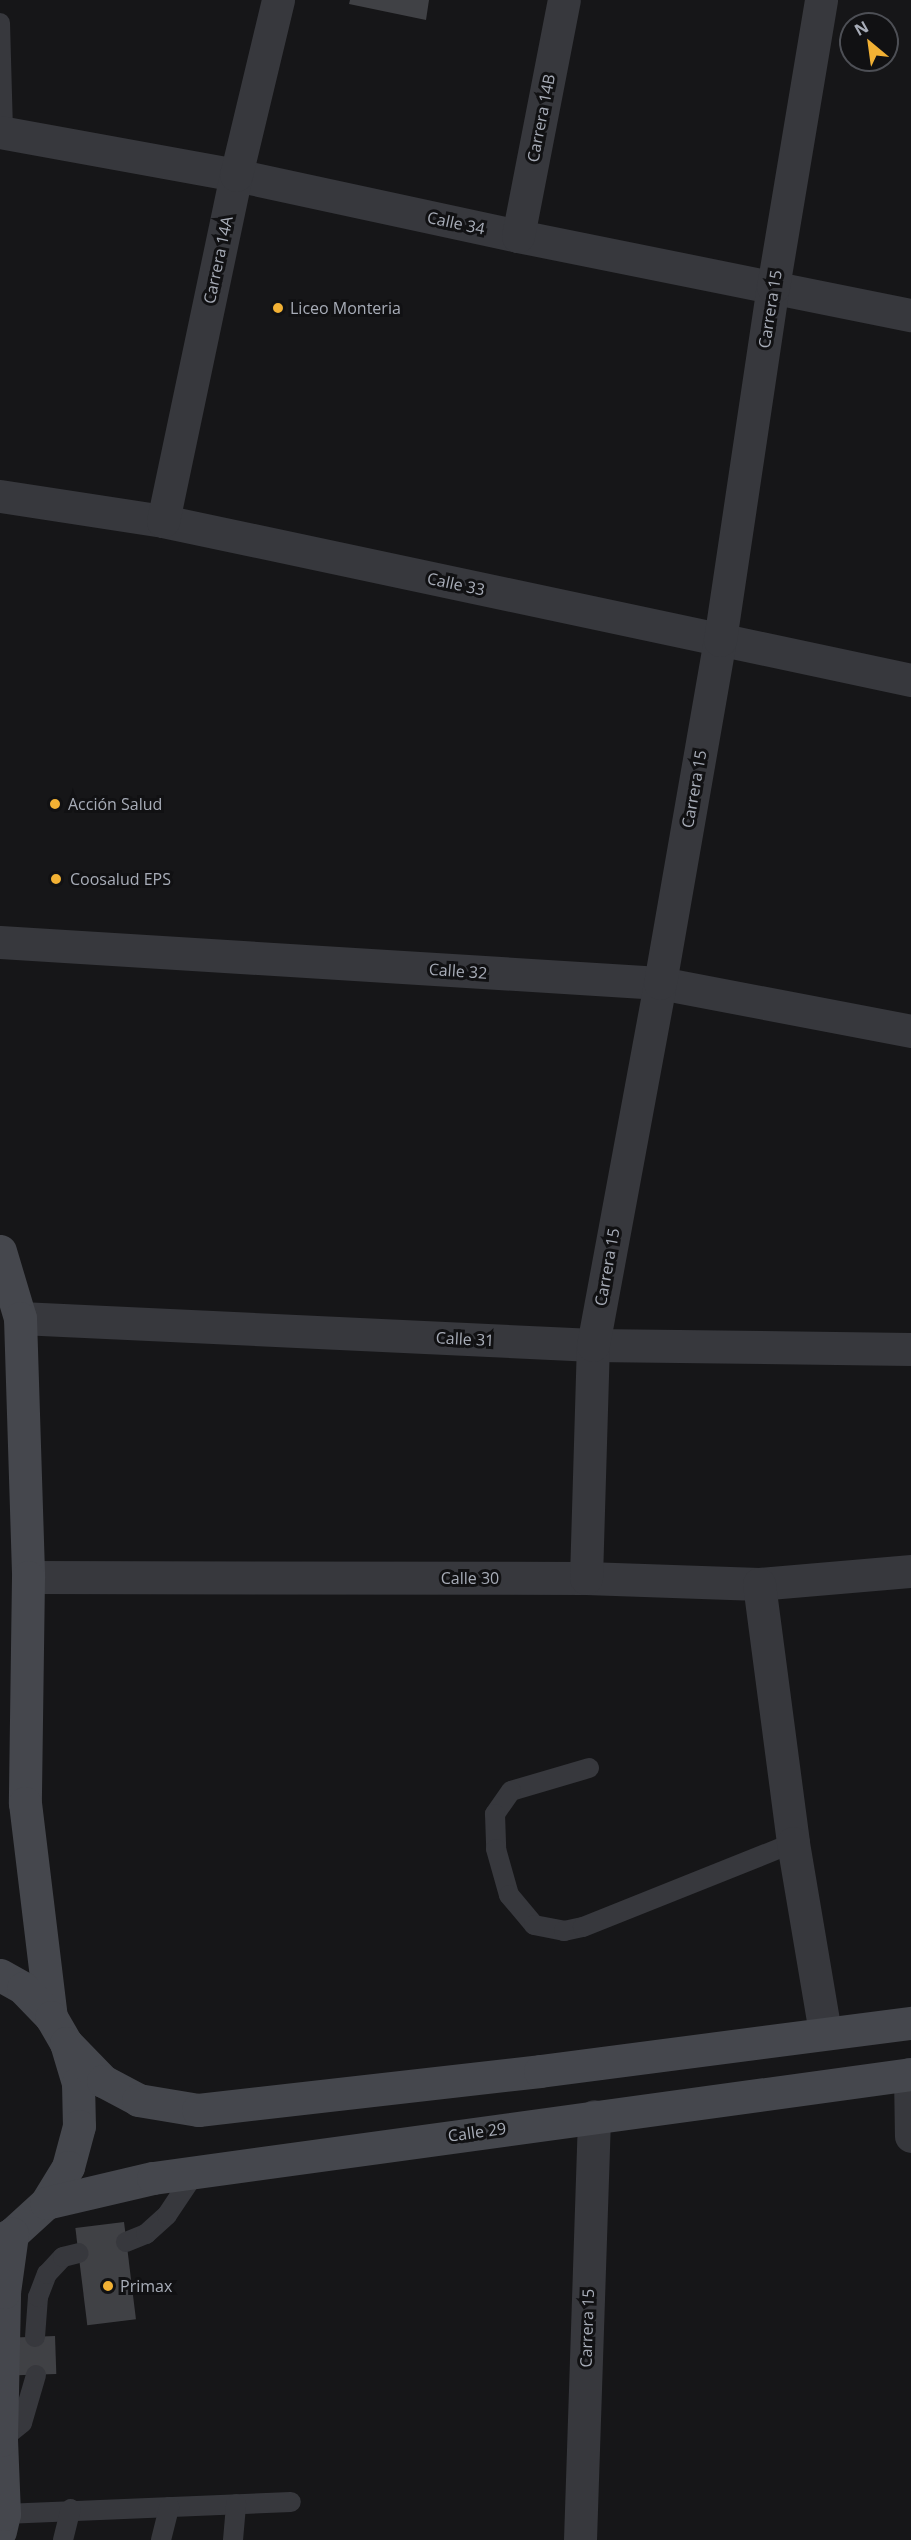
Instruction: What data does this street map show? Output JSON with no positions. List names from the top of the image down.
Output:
{
  "streets": {
    "main road": ["Calle 29"],
    "street": [
      "Carrera 14B",
      "Calle 34",
      "Carrera 14A",
      "Carrera 15",
      "Calle 33",
      "Calle 32",
      "Calle 31",
      "Calle 30"
    ]
  },
  "crossings": [
    ["Carrera 14B", "Calle 34"],
    ["Calle 34", "Carrera 14A"],
    ["Calle 34", "Carrera 15"],
    ["Carrera 14A", "Calle 33"],
    ["Carrera 15", "Calle 33"],
    ["Carrera 15", "Calle 32"],
    ["Carrera 15", "Calle 31"],
    ["Carrera 15", "Calle 30"],
    ["Carrera 15", "Calle 29"]
  ],
  "places": [
    "Liceo Monteria",
    "Acción Salud",
    "Coosalud EPS",
    "Primax"
  ],
  "north": "top left"
}
